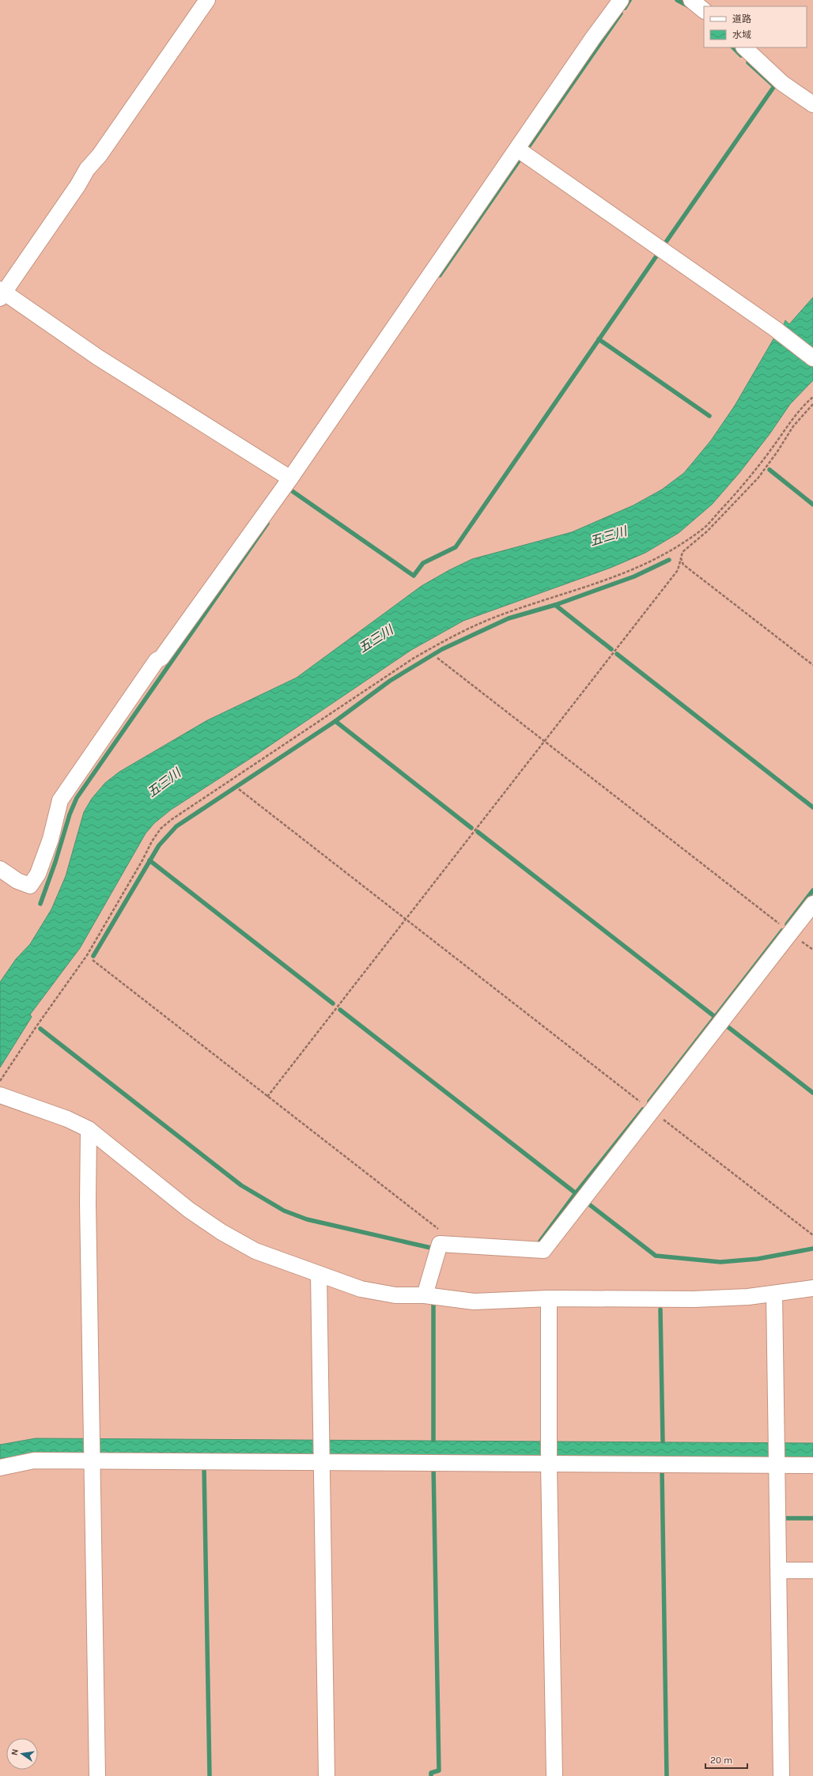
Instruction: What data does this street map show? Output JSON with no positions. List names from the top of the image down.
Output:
{
  "water": ["五三川"],
  "legend": ["道路", "水域"],
  "scale_bar": "20 m",
  "north": "left"
}
